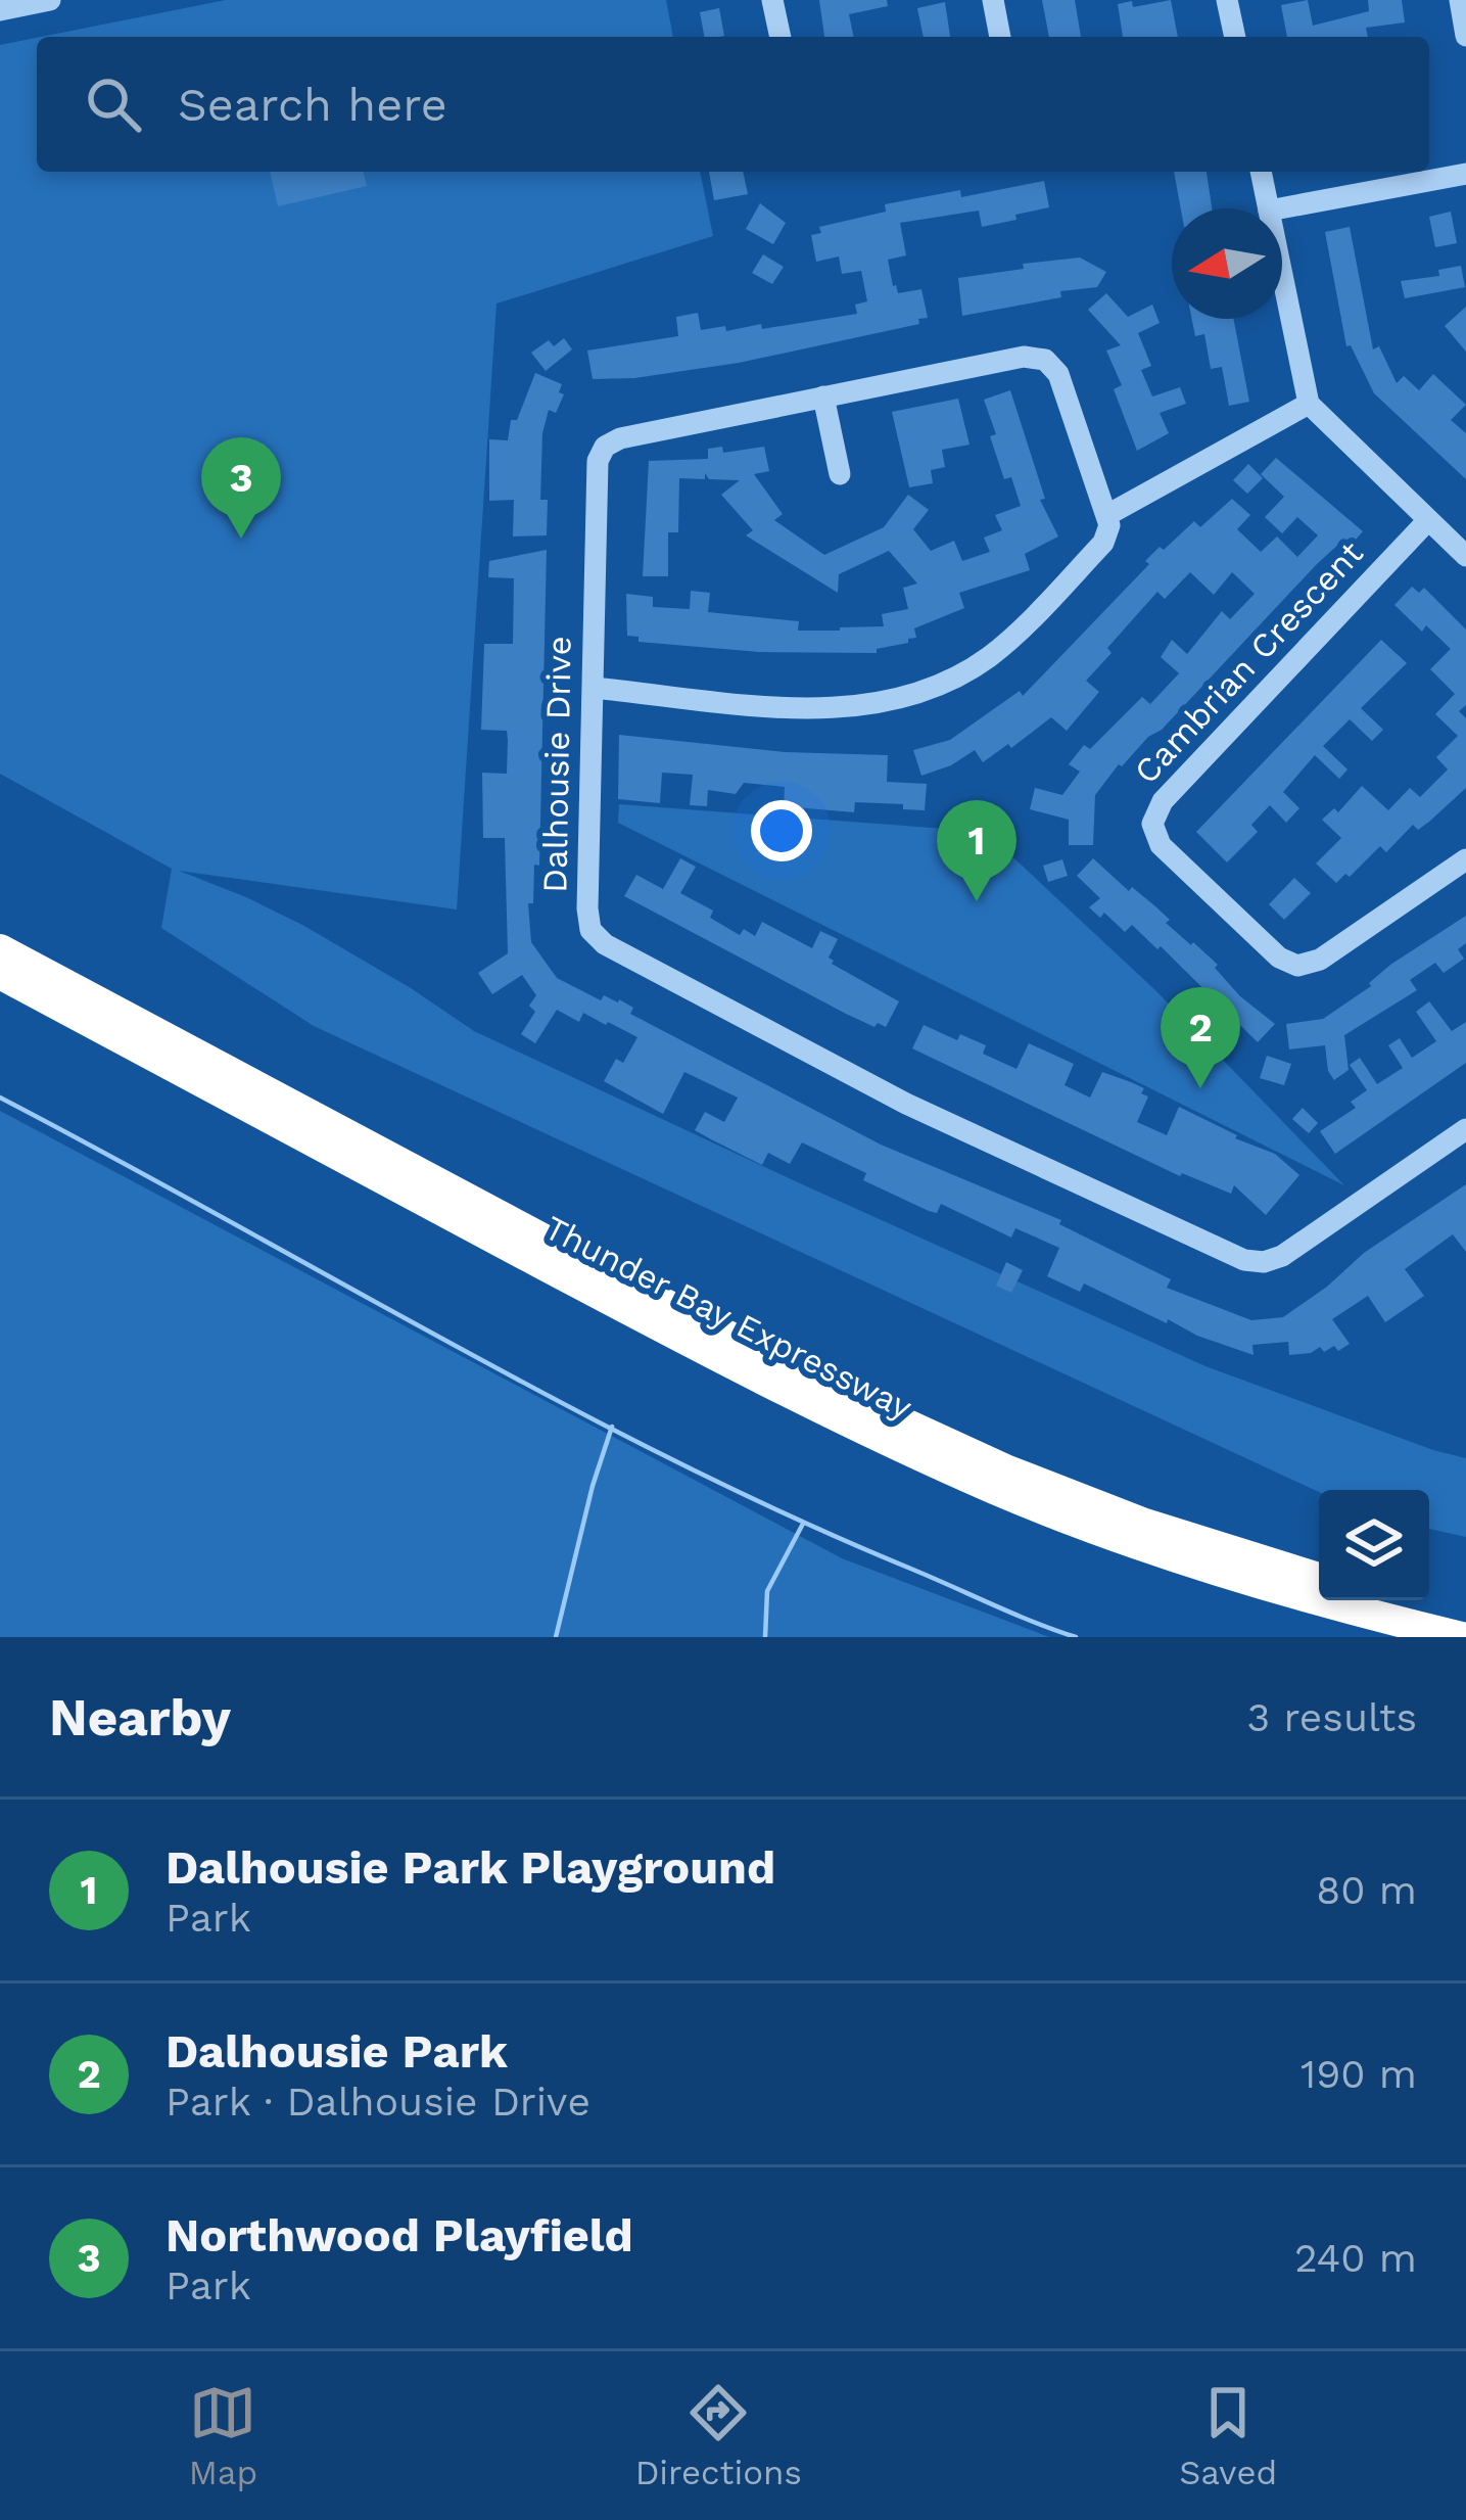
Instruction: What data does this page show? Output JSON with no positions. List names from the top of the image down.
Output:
{
  "streets": {
    "highway": ["Thunder Bay Expressway"],
    "street": ["Cambrian Crescent", "Dalhousie Drive"]
  },
  "north": "left",
  "page": {
    "search": "Search here",
    "pins": ["3", "1", "2"],
    "heading": ["Nearby", "3 results"],
    "list": [
      {
        "mark": "1",
        "name": "Dalhousie Park Playground",
        "note": "Park",
        "value": "80 m"
      },
      {
        "mark": "2",
        "name": "Dalhousie Park",
        "note": "Park · Dalhousie Drive",
        "value": "190 m"
      },
      {
        "mark": "3",
        "name": "Northwood Playfield",
        "note": "Park",
        "value": "240 m"
      }
    ],
    "nav": ["Map", "Directions", "Saved"]
  }
}
